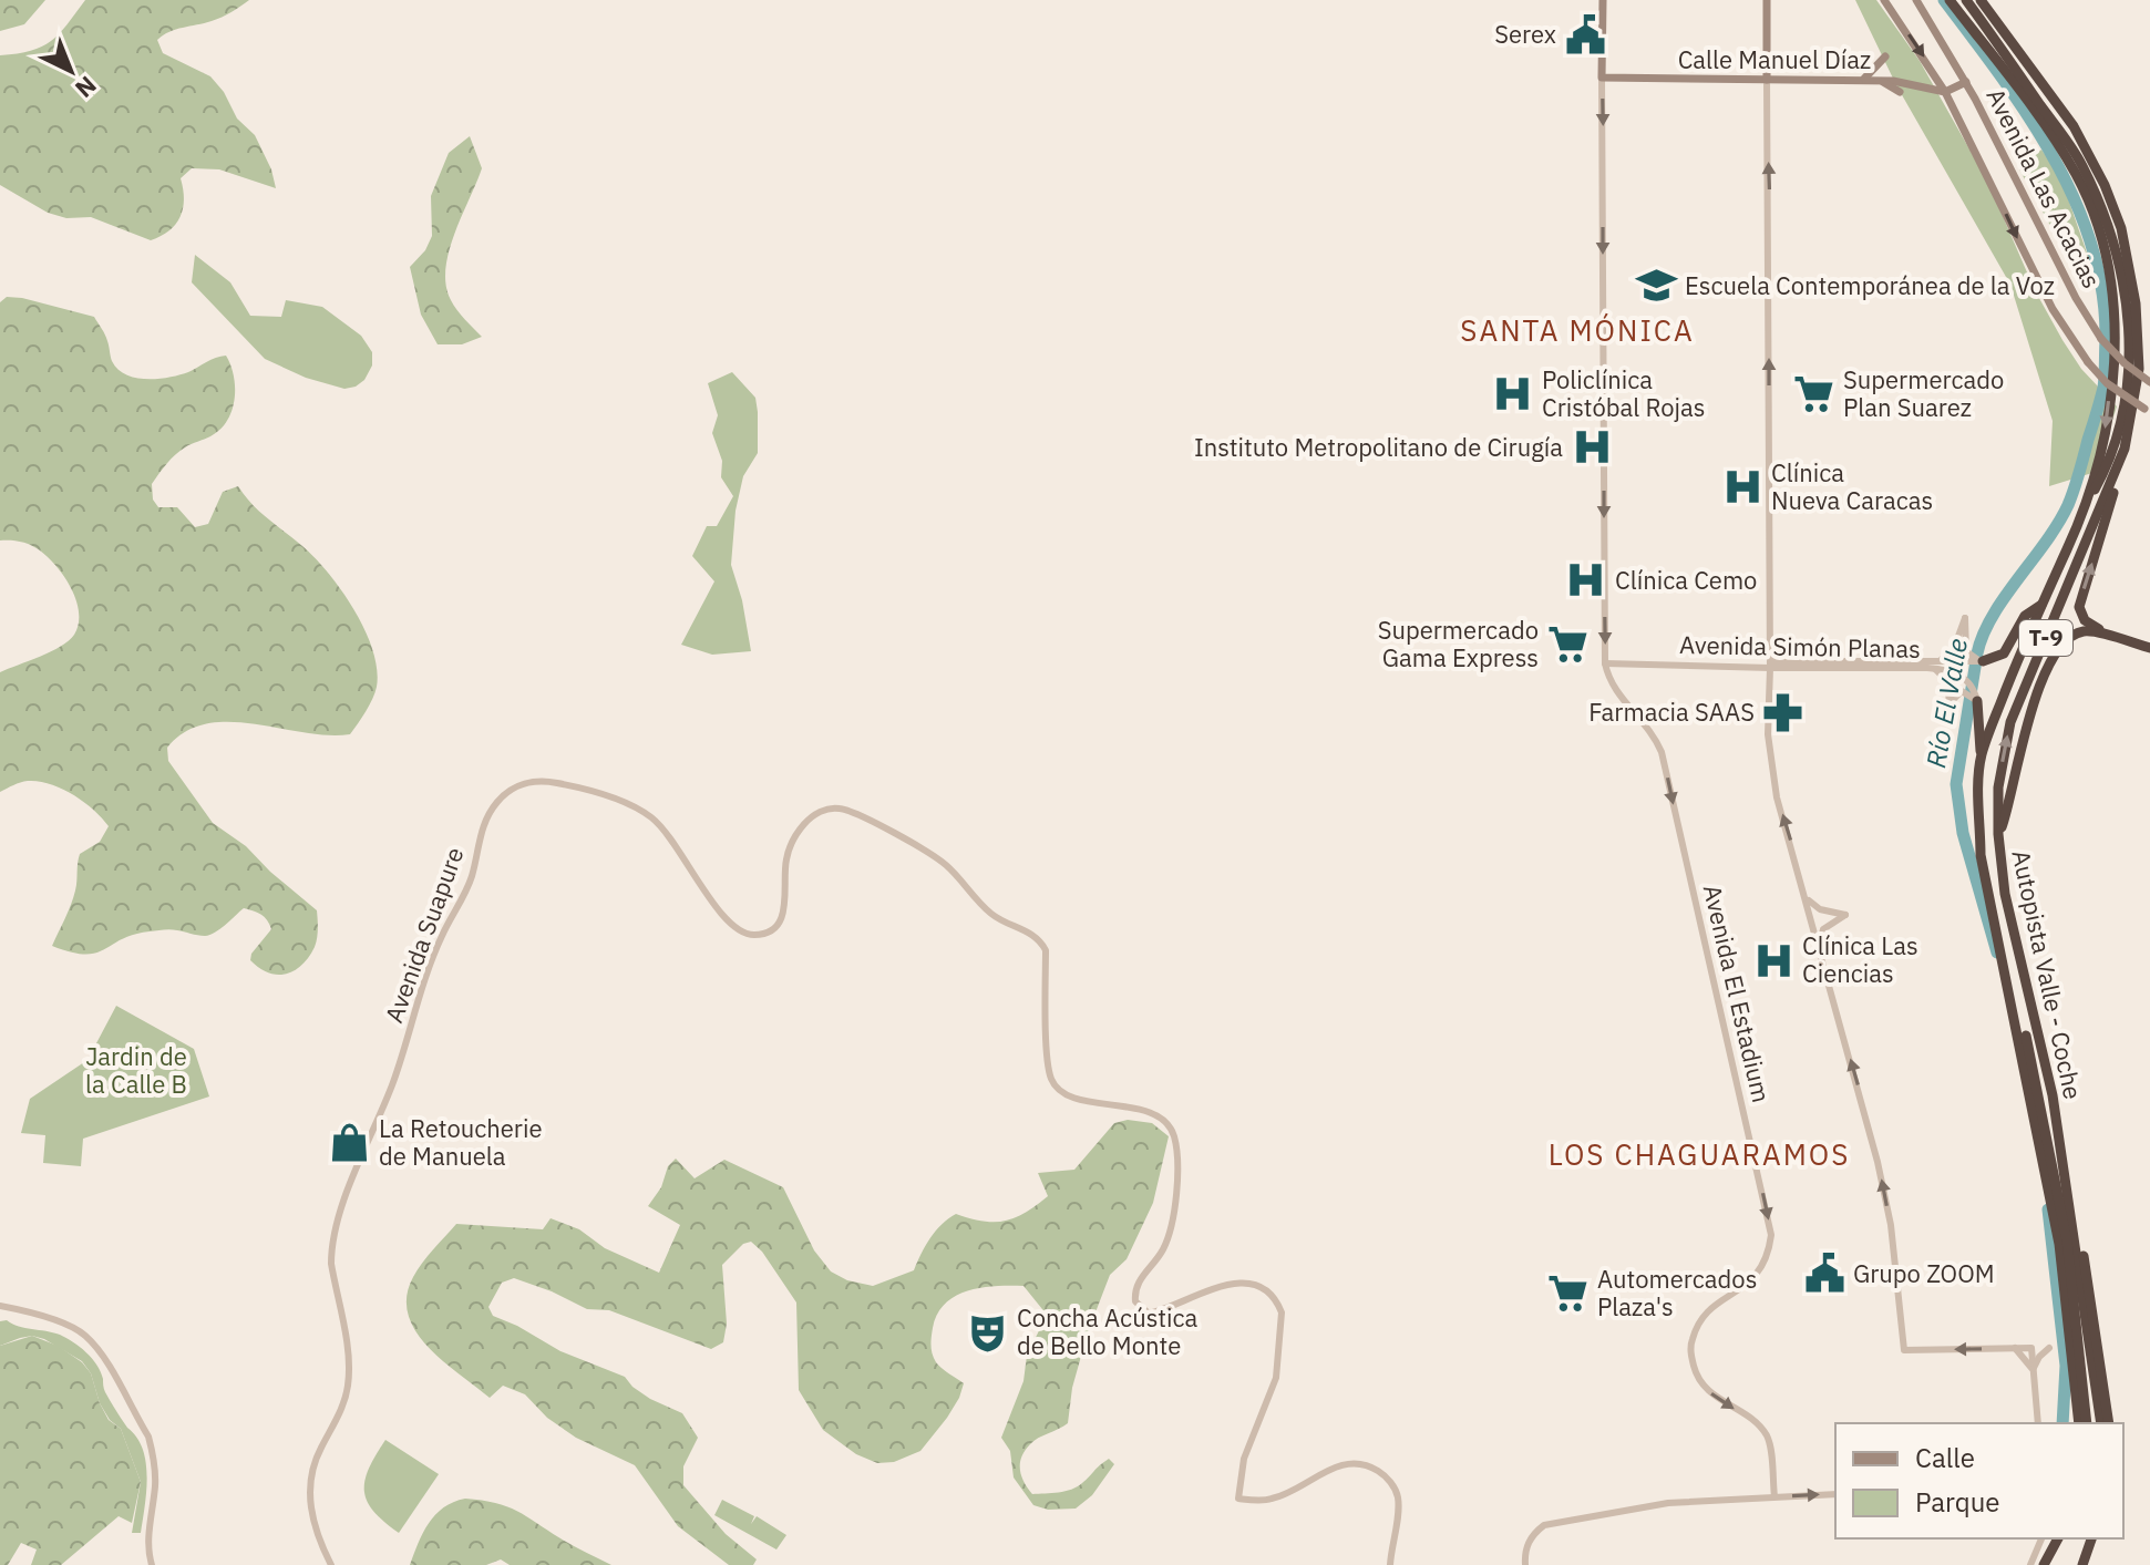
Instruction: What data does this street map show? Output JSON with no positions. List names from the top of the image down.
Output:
{
  "streets": {
    "highway": ["T-9", "Autopista Valle - Coche"],
    "main road": ["Calle Manuel Díaz", "Avenida Las Acacias"],
    "street": ["Avenida Simón Planas", "Avenida Suapure", "Avenida El Estadium"]
  },
  "crossings": [
    ["Calle Manuel Díaz", "Avenida Las Acacias"],
    ["T-9", "Avenida Simón Planas"],
    ["T-9", "Autopista Valle - Coche"],
    ["Avenida Simón Planas", "Avenida El Estadium"]
  ],
  "one_way": ["Avenida El Estadium"],
  "districts": ["SANTA MÓNICA", "LOS CHAGUARAMOS"],
  "water": ["Río El Valle"],
  "parks": ["Jardin de la Calle B"],
  "places": {
    "public building": ["Serex", "Grupo ZOOM"],
    "school or university": ["Escuela Contemporánea de la Voz"],
    "hospital": [
      "Policlínica Cristóbal Rojas",
      "Instituto Metropolitano de Cirugía",
      "Clínica Nueva Caracas",
      "Clínica Cemo",
      "Clínica Las Ciencias"
    ],
    "supermarket": ["Supermercado Plan Suarez", "Supermercado Gama Express", "Automercados Plaza's"],
    "pharmacy": ["Farmacia SAAS"],
    "shop": ["La Retoucherie de Manuela"],
    "theatre": ["Concha Acústica de Bello Monte"]
  },
  "legend": ["Calle", "Parque"],
  "north": "bottom right"
}
